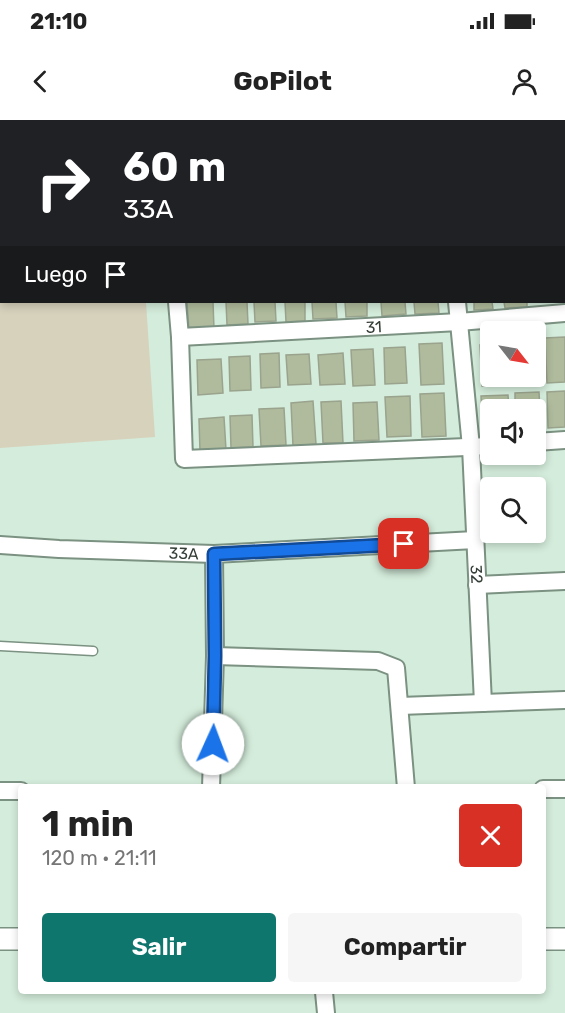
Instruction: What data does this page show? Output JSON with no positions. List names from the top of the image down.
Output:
{
  "streets": {
    "street": ["31", "33A", "32"]
  },
  "crossings": [
    ["31", "32"],
    ["33A", "32"]
  ],
  "north": "bottom right",
  "page": {
    "status": "21:10",
    "header": "GoPilot",
    "turn": ["60 m", "33A"],
    "then": "Luego",
    "heading": ["1 min", "120 m · 21:11"],
    "buttons": ["Salir", "Compartir"]
  }
}
